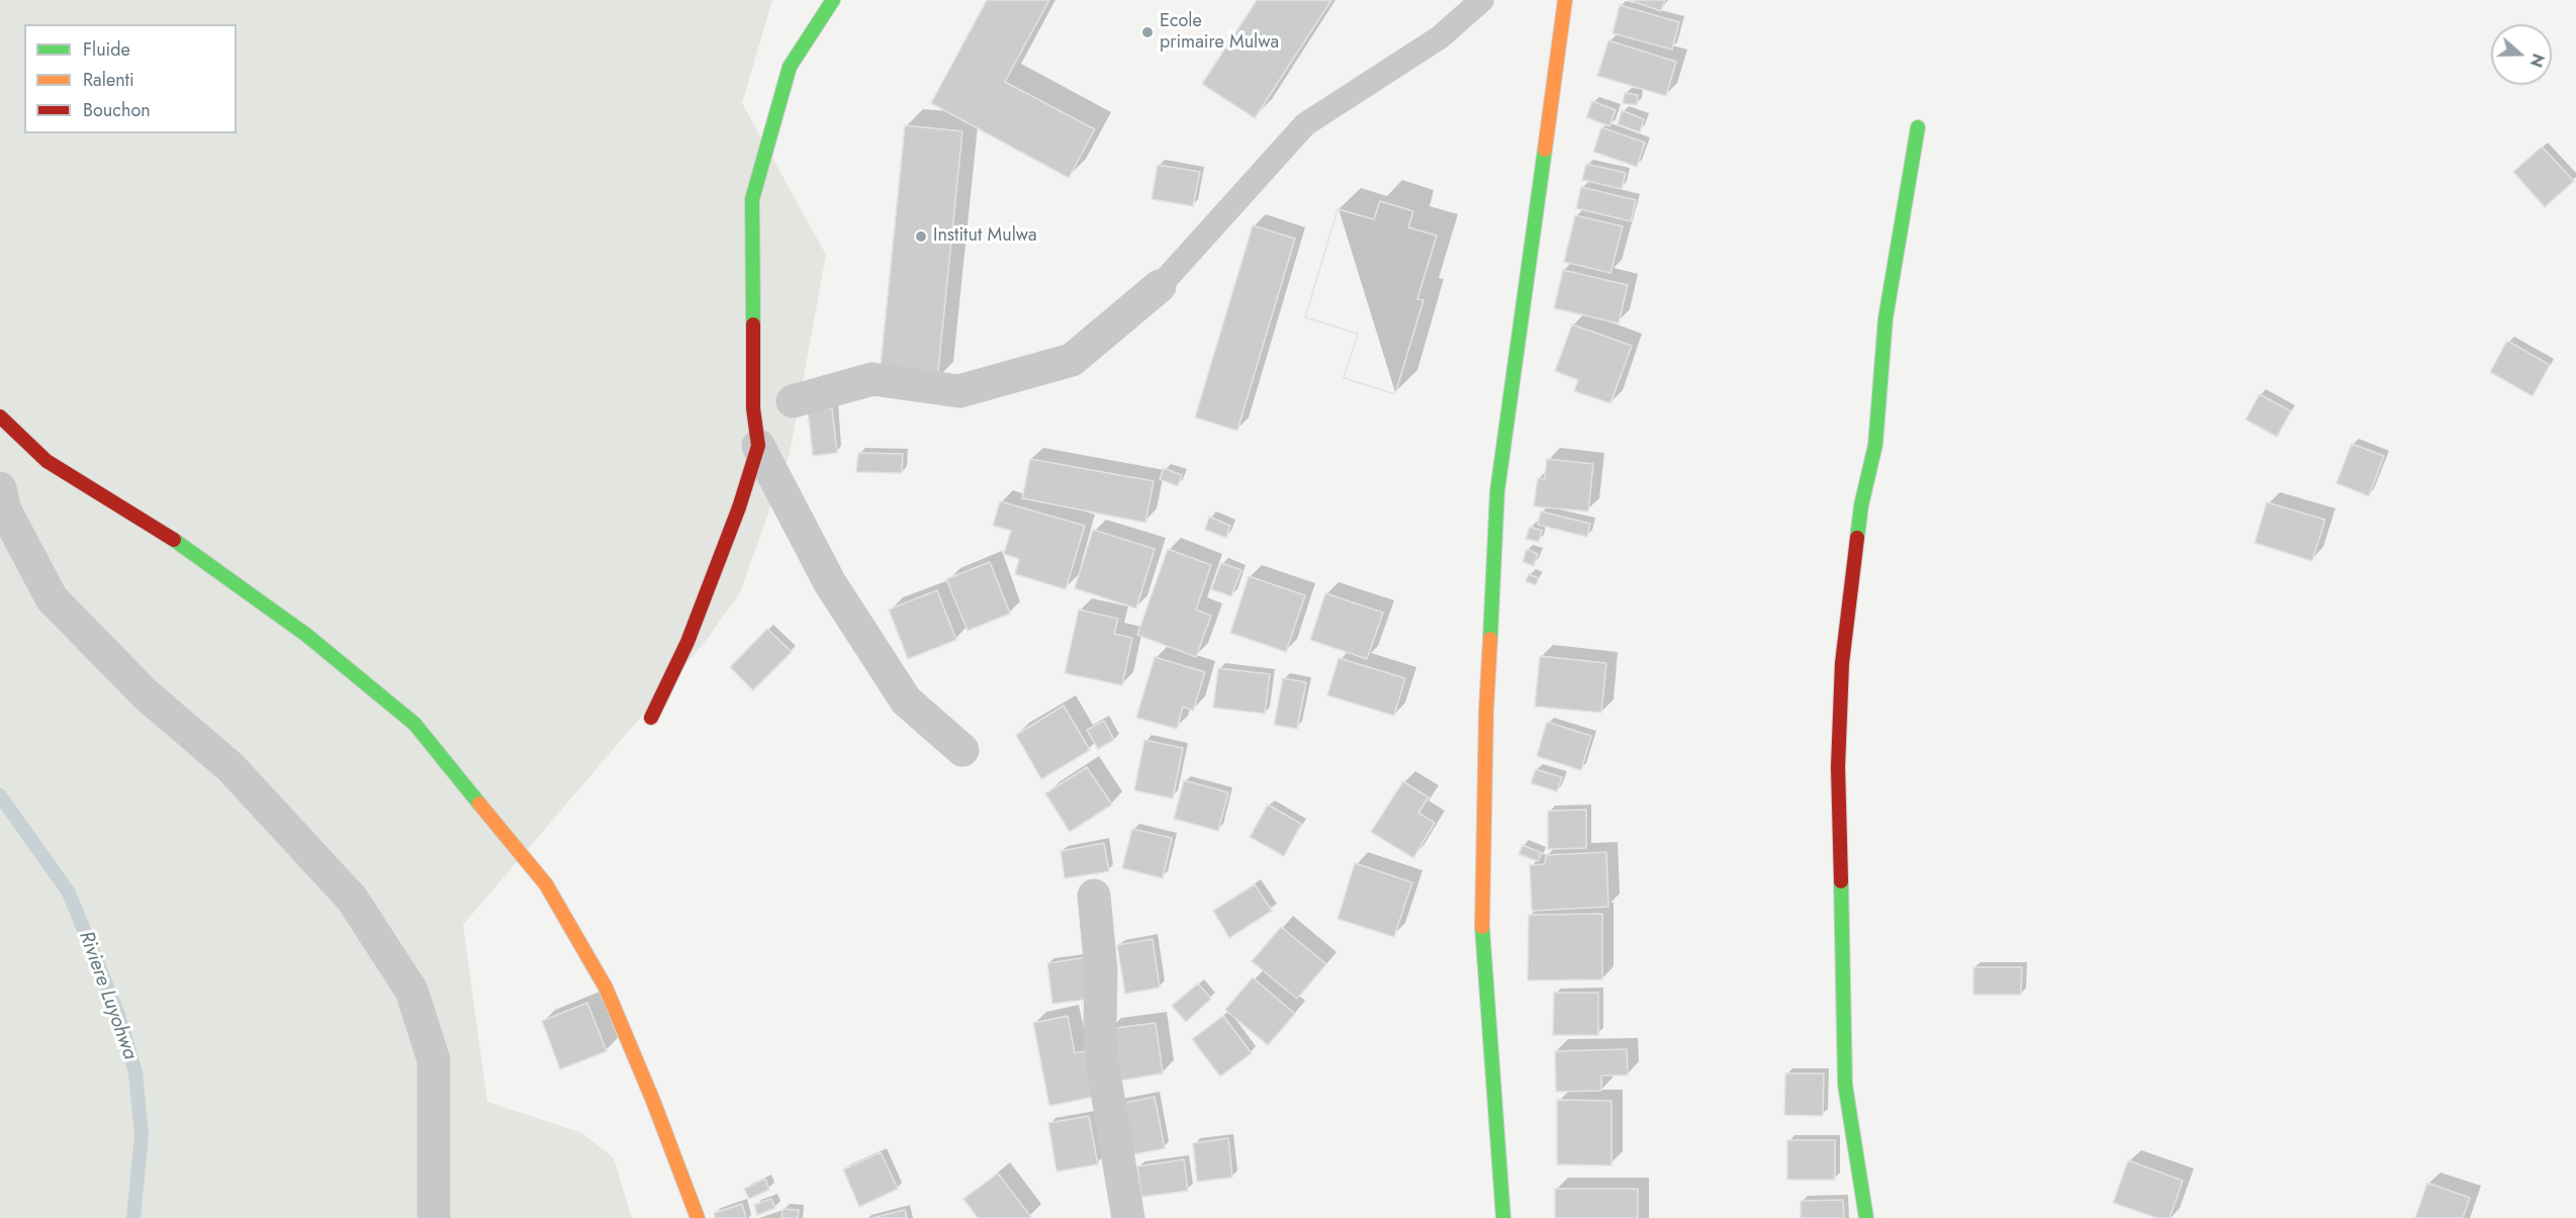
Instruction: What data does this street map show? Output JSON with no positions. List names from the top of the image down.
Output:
{
  "water": ["Riviere Luyohwa"],
  "places": ["Ecole primaire Mulwa", "Institut Mulwa"],
  "legend": ["Fluide", "Ralenti", "Bouchon"],
  "north": "right"
}
